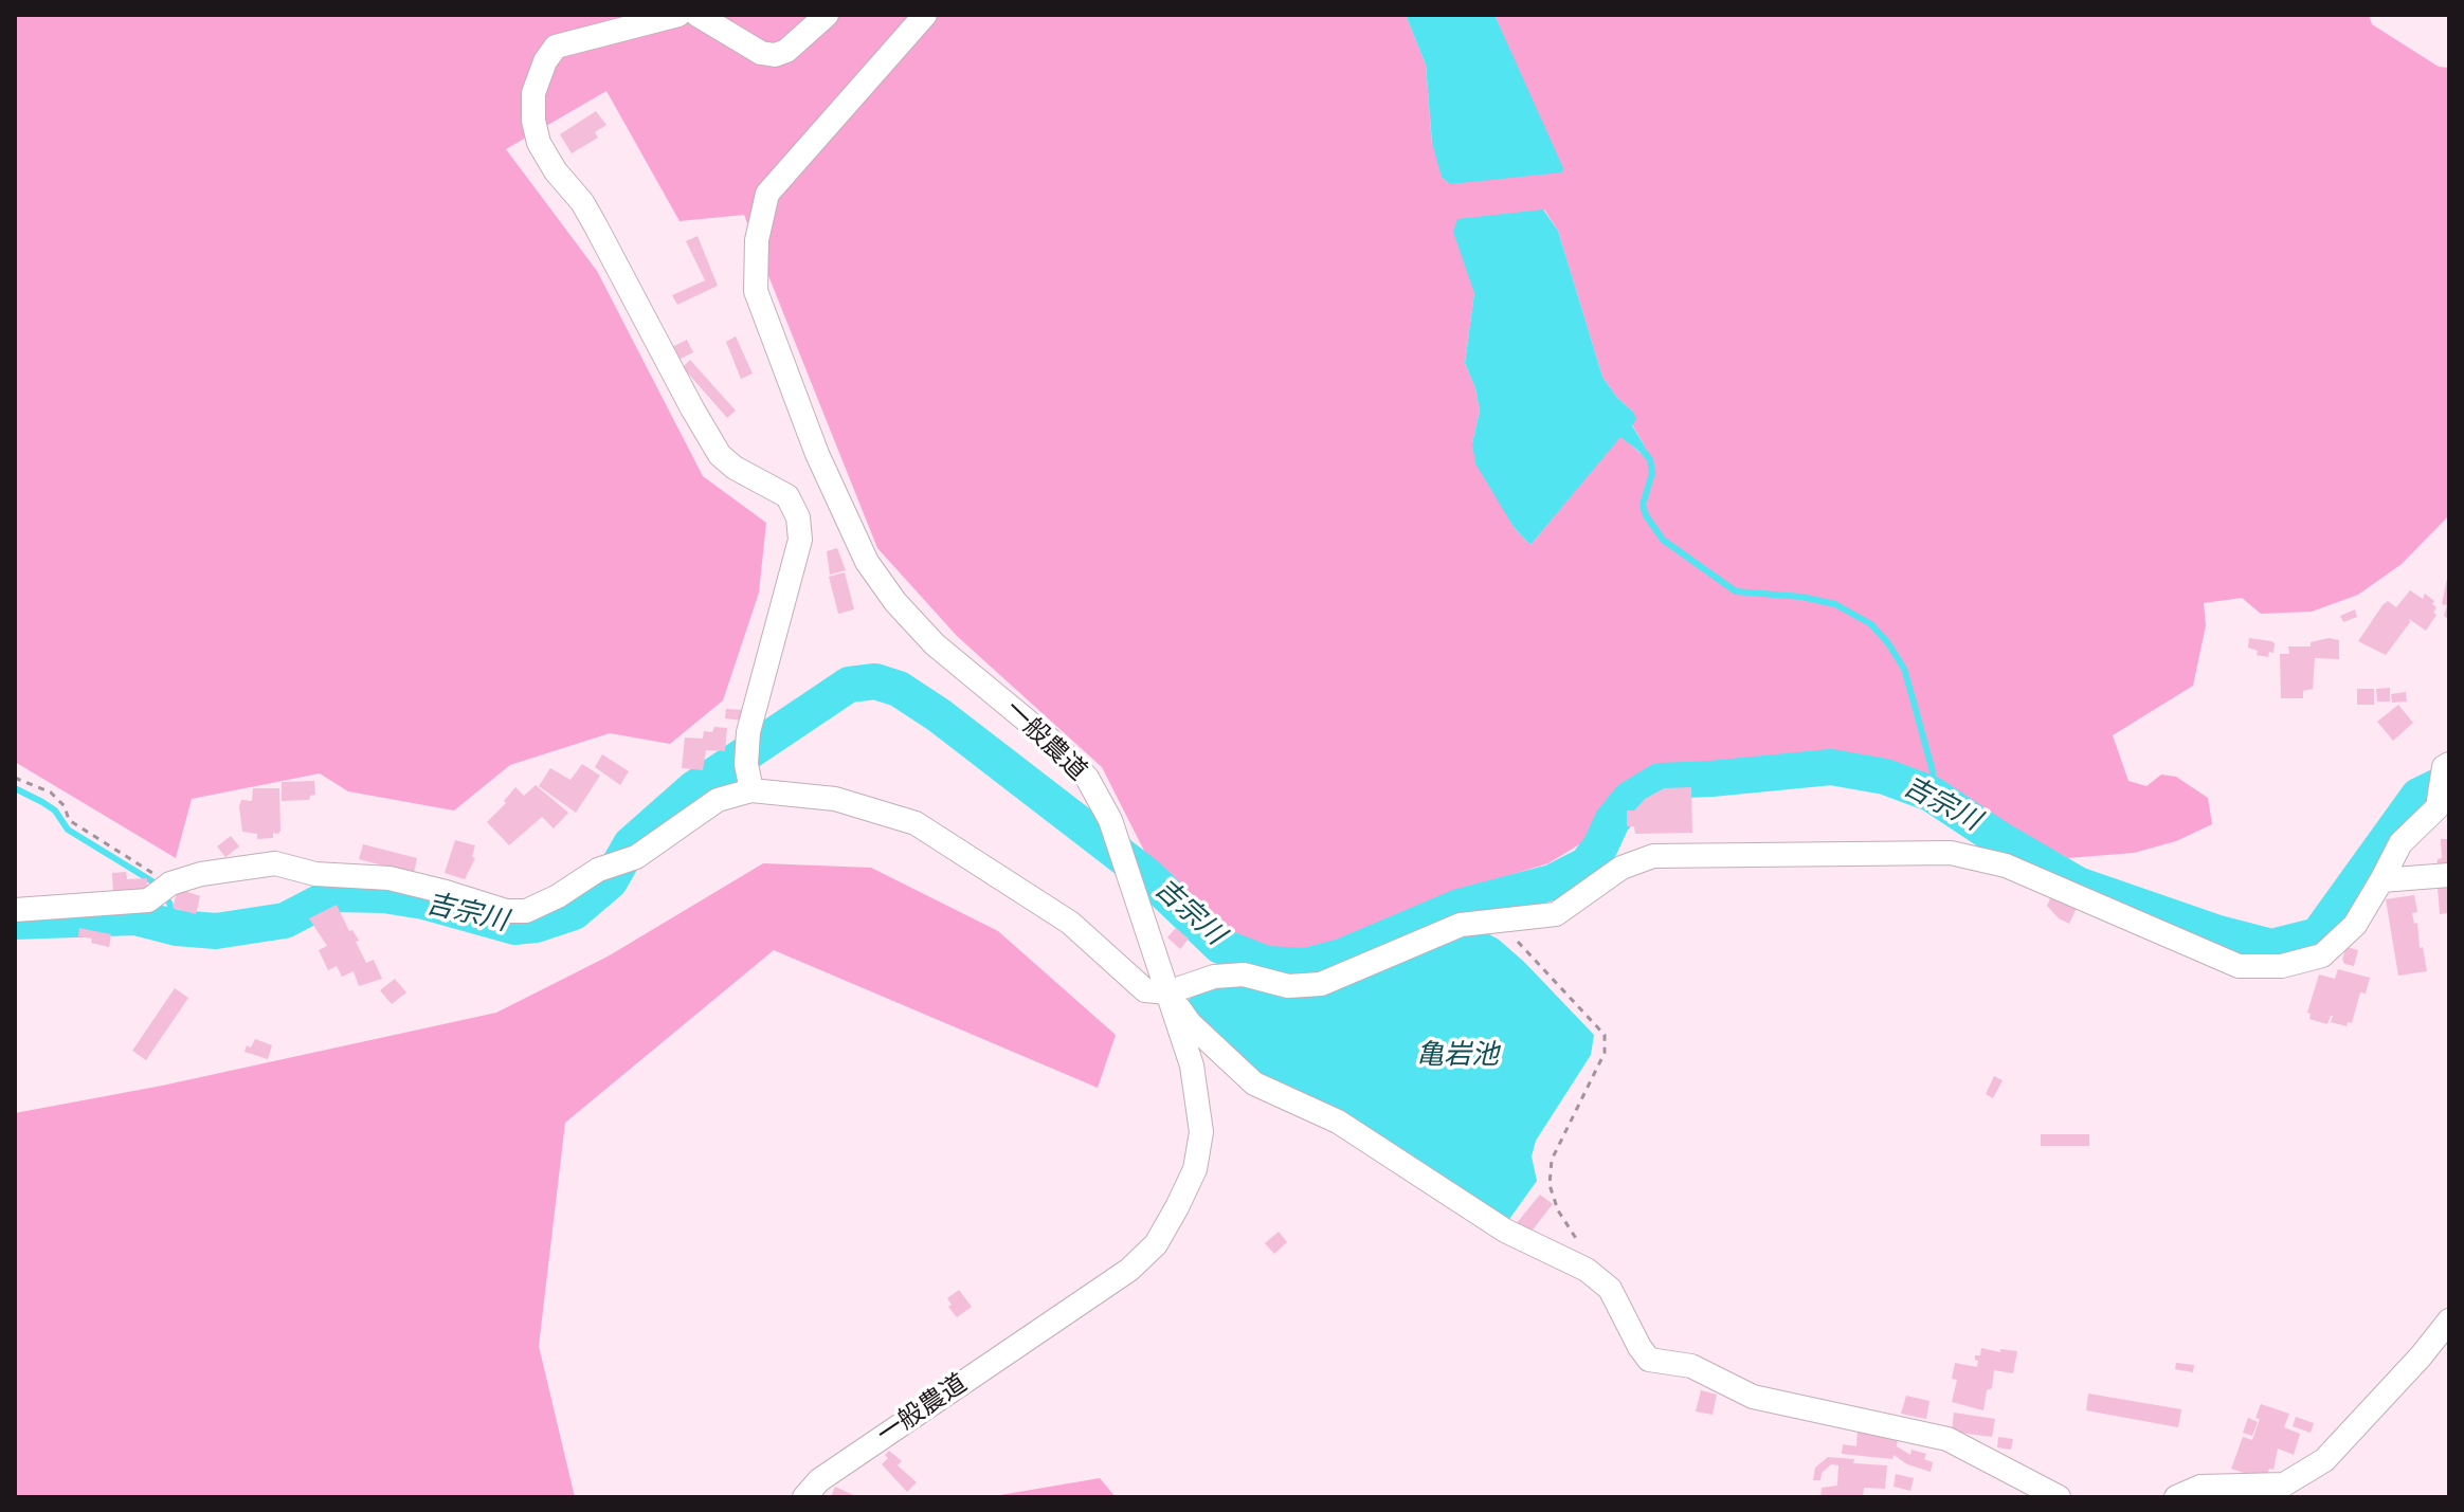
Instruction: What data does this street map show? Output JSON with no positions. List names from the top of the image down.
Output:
{
  "streets": {
    "street": ["一般農道"]
  },
  "water": ["吉宗川", "亀岩池"]
}
